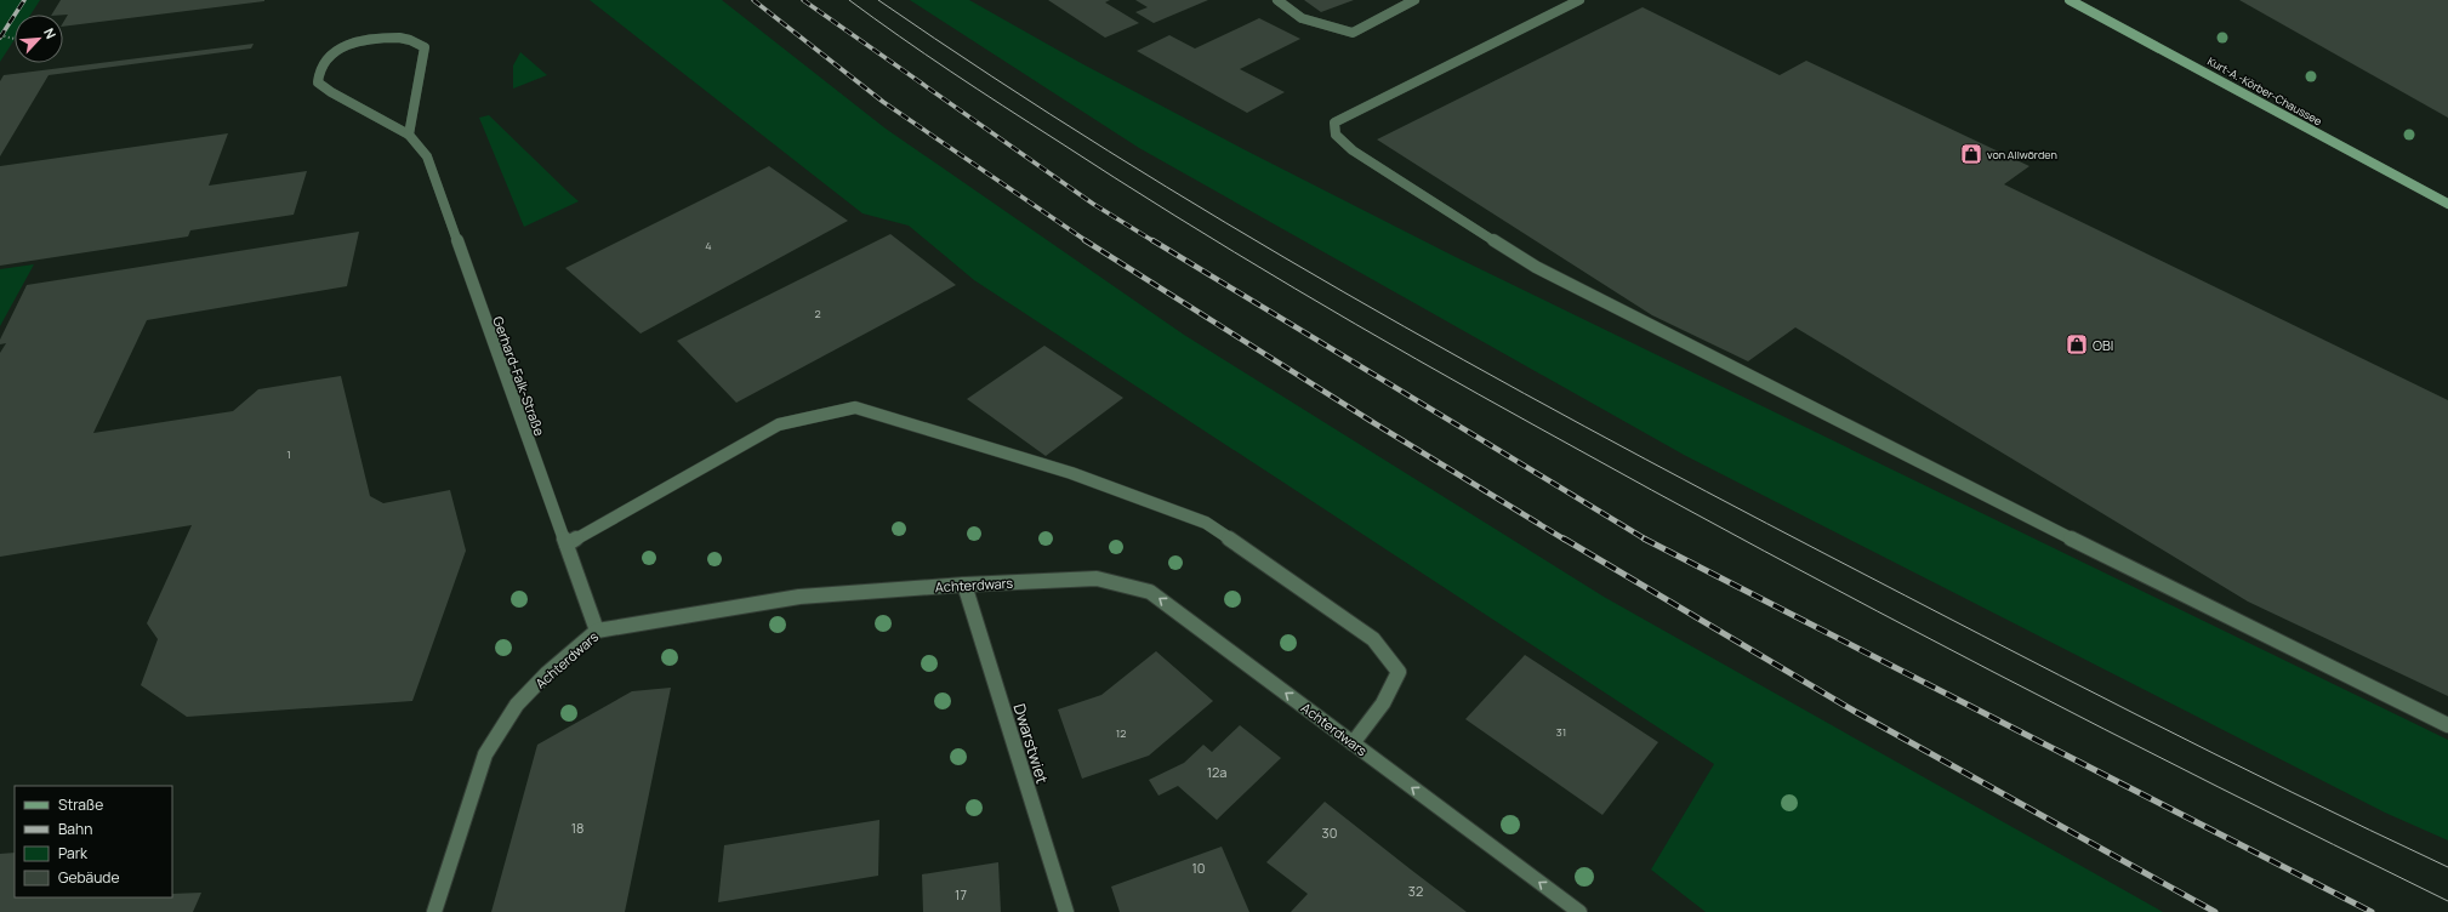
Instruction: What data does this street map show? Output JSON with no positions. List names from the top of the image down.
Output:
{
  "streets": {
    "main road": ["Kurt-A.-Körber-Chaussee"],
    "street": ["Gerhard-Falk-Straße", "Achterdwars", "Dwarstwiet"]
  },
  "crossings": [
    ["Gerhard-Falk-Straße", "Achterdwars"],
    ["Achterdwars", "Dwarstwiet"]
  ],
  "one_way": ["Achterdwars"],
  "places": {
    "shop": ["von Allwörden", "OBI"]
  },
  "house_numbers": [
    "4",
    "2",
    "1",
    "31",
    "12",
    "12a",
    "18",
    "30",
    "10",
    "32",
    "17"
  ],
  "legend": [
    "Straße",
    "Bahn",
    "Park",
    "Gebäude"
  ],
  "north": "top right"
}
